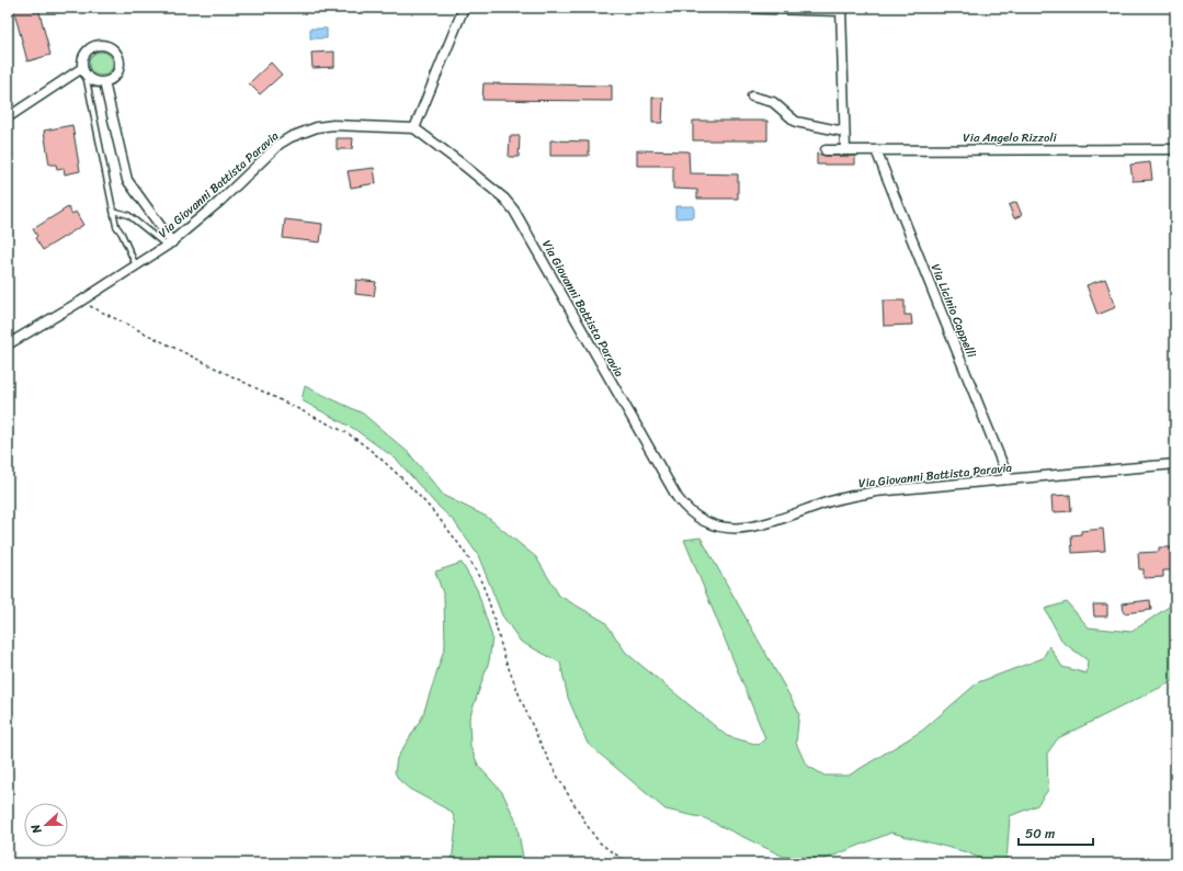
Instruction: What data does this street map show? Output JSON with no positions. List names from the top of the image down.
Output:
{
  "streets": {
    "street": ["Via Angelo Rizzoli", "Via Giovanni Battista Paravia", "Via Licinio Cappelli"]
  },
  "crossings": [
    ["Via Angelo Rizzoli", "Via Licinio Cappelli"],
    ["Via Giovanni Battista Paravia", "Via Licinio Cappelli"]
  ],
  "scale_bar": "50 m",
  "north": "left"
}
